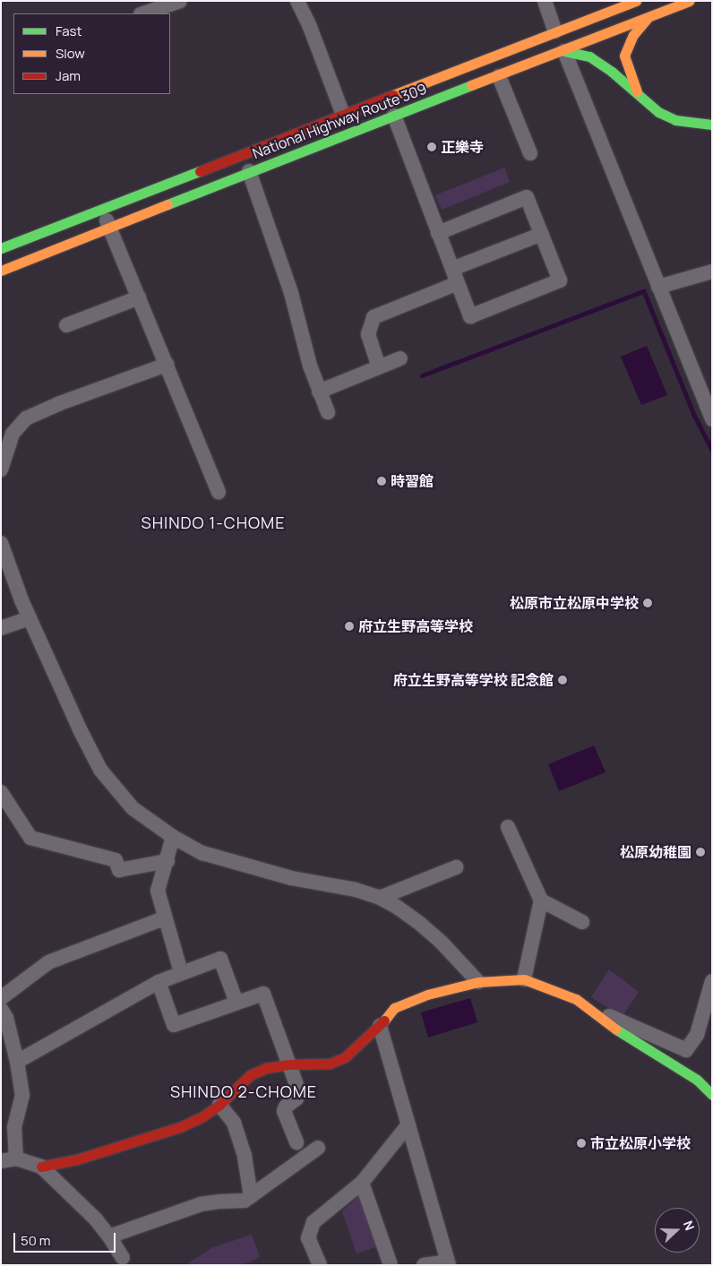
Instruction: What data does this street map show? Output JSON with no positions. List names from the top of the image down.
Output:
{
  "streets": {
    "main road": ["National Highway Route 309"]
  },
  "districts": ["SHINDO 1-CHOME", "SHINDO 2-CHOME"],
  "places": [
    "正樂寺",
    "時習館",
    "松原市立松原中学校",
    "府立生野高等学校",
    "府立生野高等学校 記念館",
    "松原幼稚園",
    "市立松原小学校"
  ],
  "legend": ["Fast", "Slow", "Jam"],
  "scale_bar": "50 m",
  "north": "right"
}
